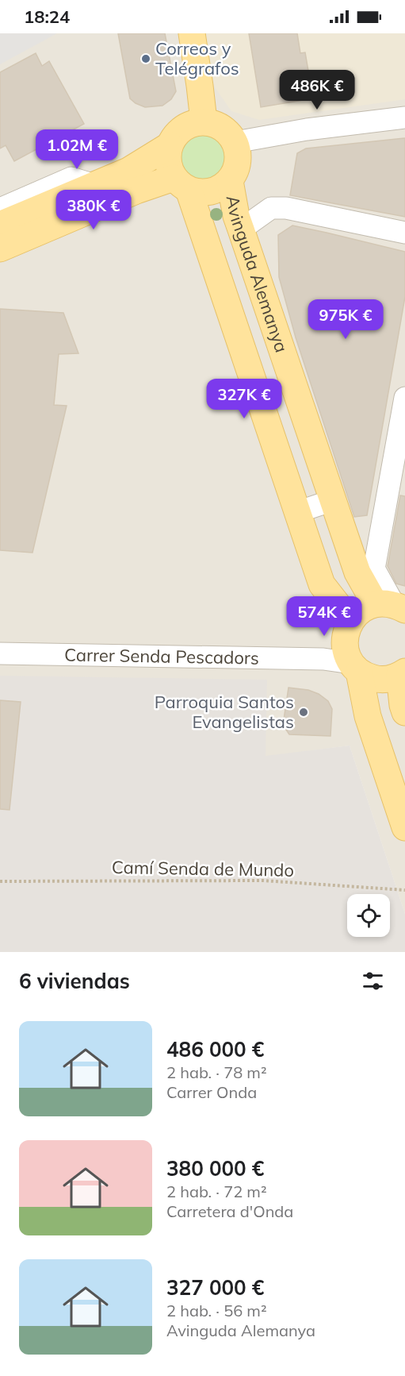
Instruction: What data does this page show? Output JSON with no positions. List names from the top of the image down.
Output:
{
  "streets": {
    "main road": ["Avinguda Alemanya"],
    "street": ["Carrer Senda Pescadors"],
    "path": ["Camí Senda de Mundo"]
  },
  "places": ["Correos y Telégrafos", "Parroquia Santos Evangelistas"],
  "page": {
    "status": "18:24",
    "price": [
      "486K €",
      "1.02M €",
      "380K €",
      "975K €",
      "327K €",
      "574K €"
    ],
    "heading": "6 viviendas",
    "list": [
      {
        "name": "486 000 €",
        "note": "2 hab. · 78 m² · Carrer Onda"
      },
      {
        "name": "380 000 €",
        "note": "2 hab. · 72 m² · Carretera d'Onda"
      },
      {
        "name": "327 000 €",
        "note": "2 hab. · 56 m² · Avinguda Alemanya"
      }
    ]
  }
}
